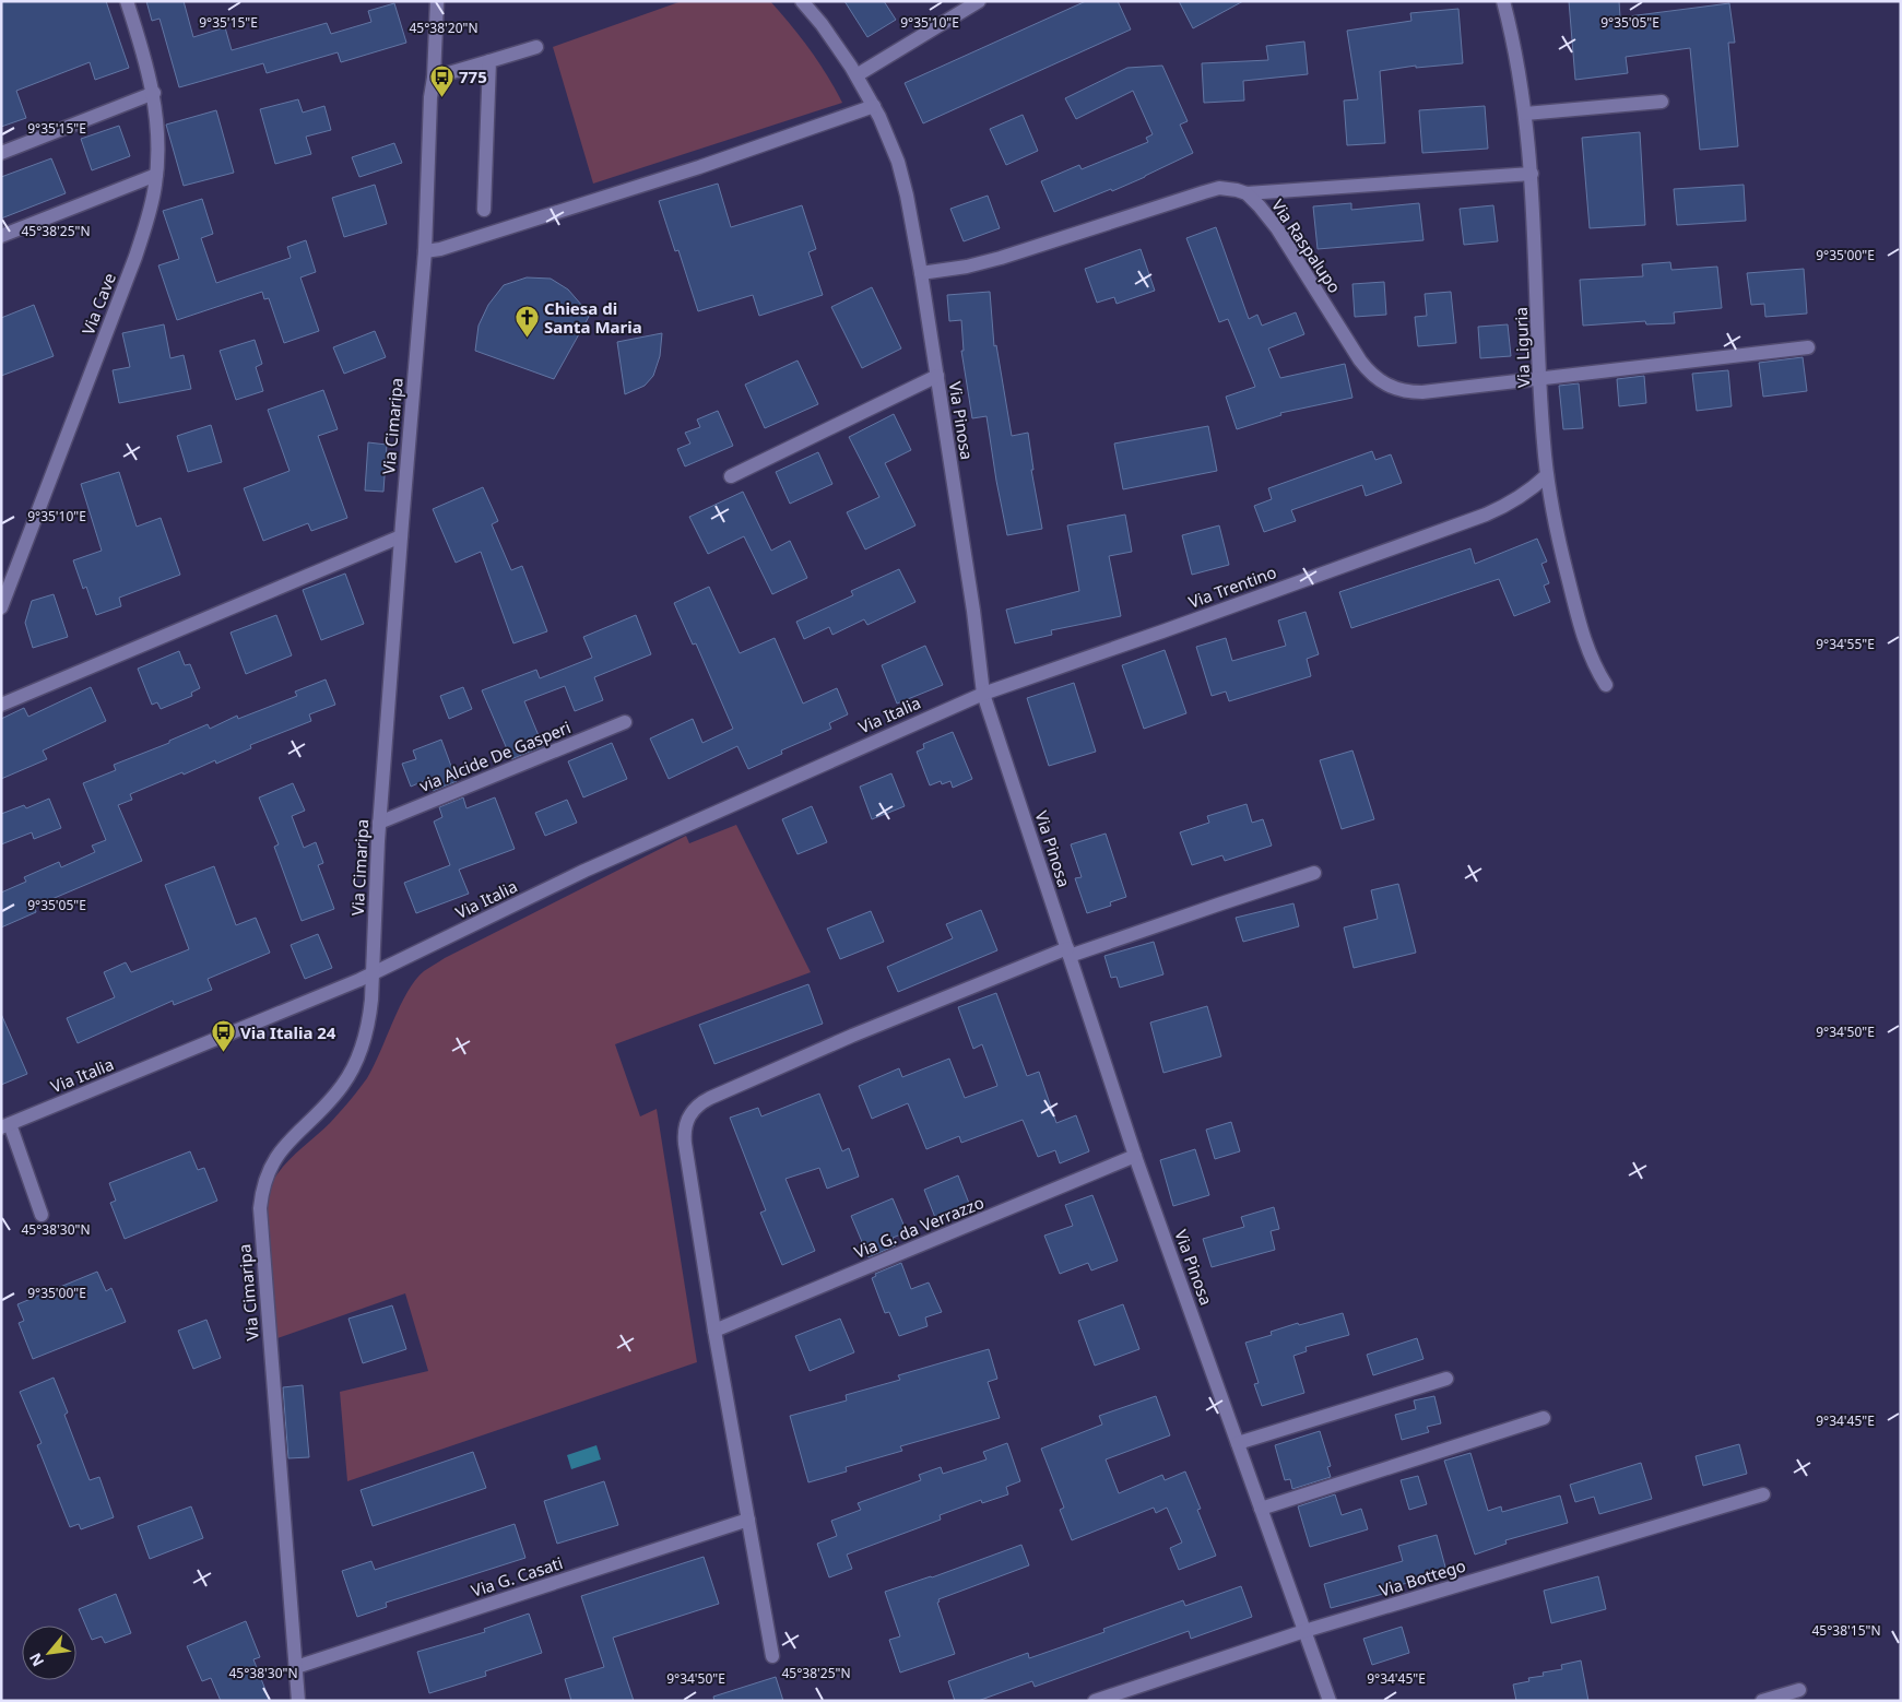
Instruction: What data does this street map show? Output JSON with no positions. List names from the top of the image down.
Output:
{
  "streets": {
    "street": [
      "Via Raspalupo",
      "Via Cave",
      "Via Liguria",
      "Via Pinosa",
      "Via Cimaripa",
      "Via Trentino",
      "Via Italia",
      "via Alcide De Gasperi",
      "Via G. da Verrazzo",
      "Via G. Casati",
      "Via Bottego"
    ]
  },
  "crossings": [
    ["Via Raspalupo", "Via Liguria"],
    ["Via Liguria", "Via Trentino"],
    ["Via Pinosa", "Via Trentino"],
    ["Via Pinosa", "Via Italia"],
    ["Via Pinosa", "Via G. da Verrazzo"],
    ["Via Pinosa", "Via Bottego"],
    ["Via Cimaripa", "Via Italia"],
    ["Via Cimaripa", "via Alcide De Gasperi"],
    ["Via Cimaripa", "Via G. Casati"],
    ["Via Trentino", "Via Italia"]
  ],
  "places": {
    "bus stop": ["775", "Via Italia 24"],
    "church": ["Chiesa di Santa Maria"]
  },
  "north": "bottom left",
  "coordinates": [
    "9°35'15\"E",
    "9°35'10\"E",
    "9°35'05\"E",
    "45°38'20\"N",
    "45°38'25\"N",
    "9°35'00\"E",
    "9°34'55\"E",
    "9°34'50\"E",
    "45°38'30\"N",
    "9°34'45\"E",
    "45°38'15\"N"
  ]
}
